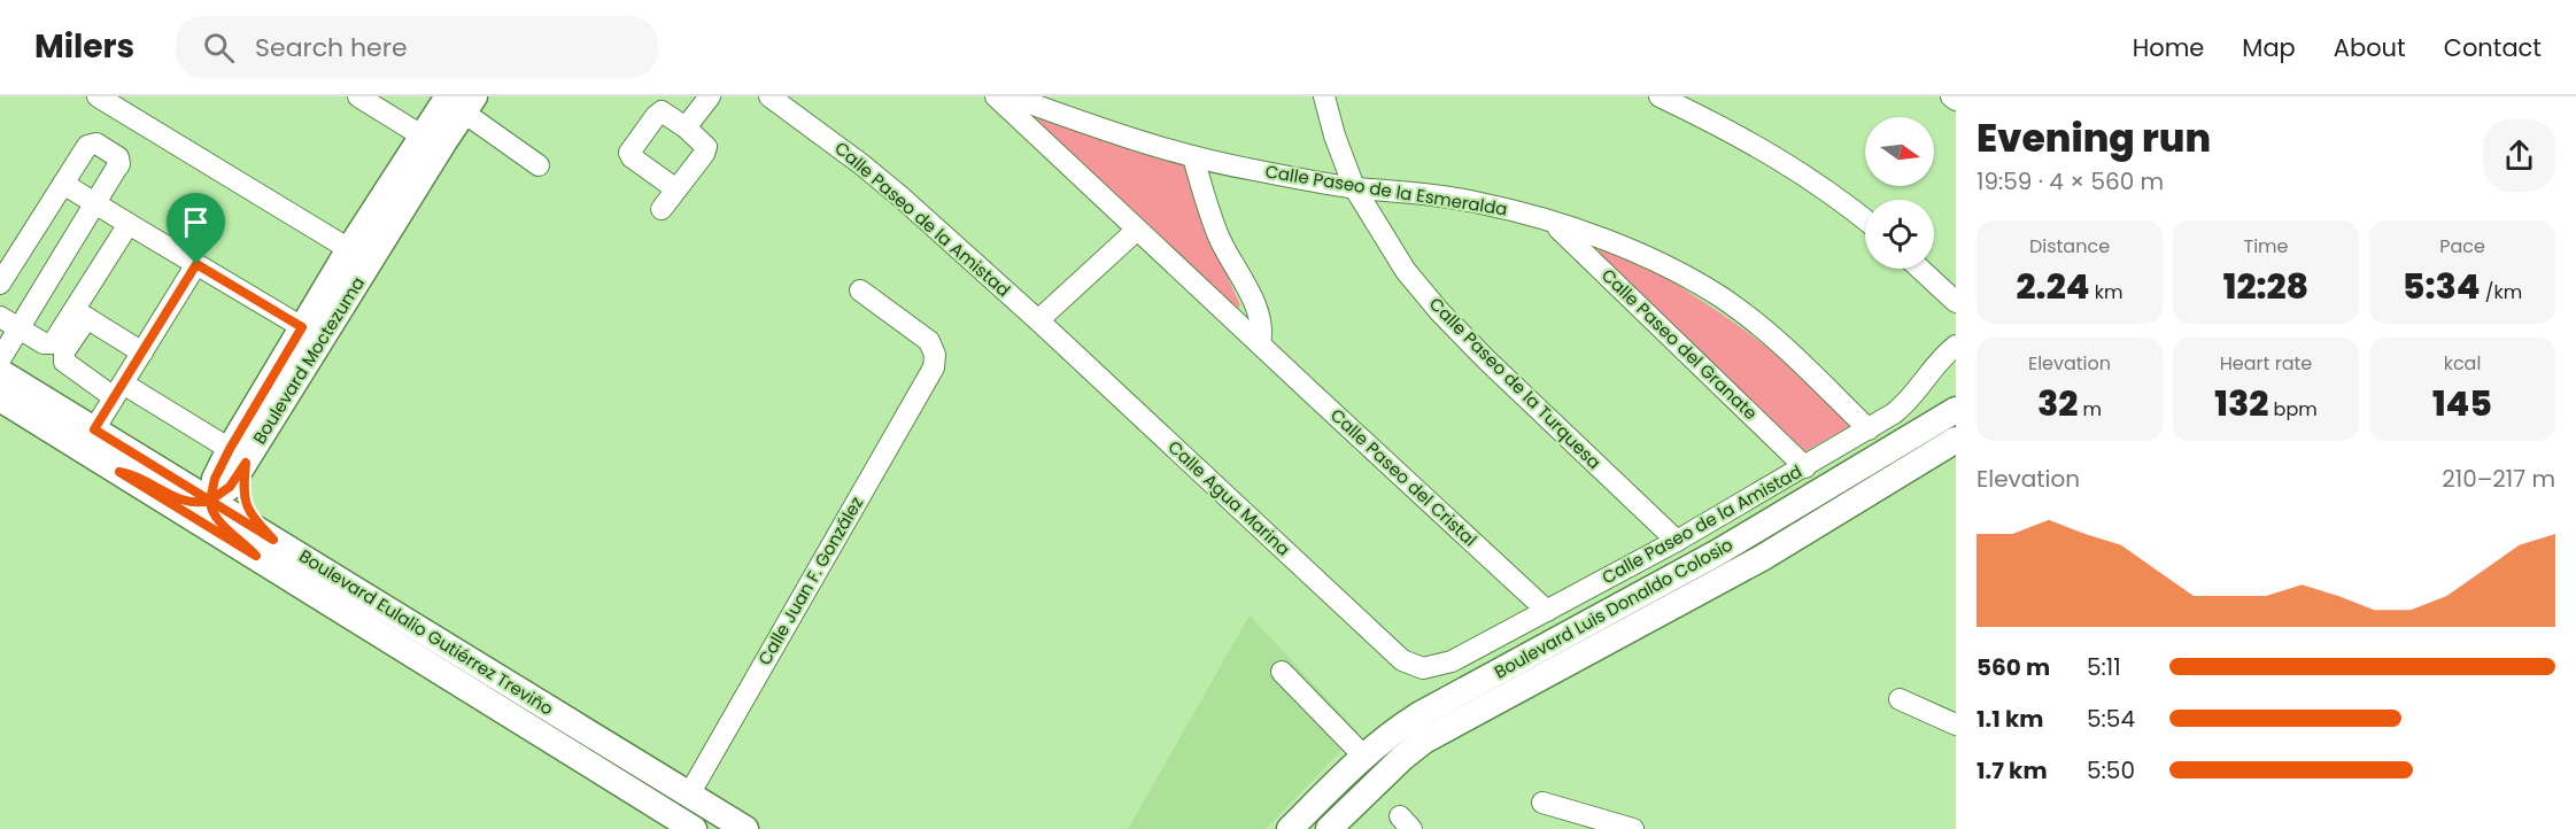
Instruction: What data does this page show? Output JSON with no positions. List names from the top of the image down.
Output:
{
  "streets": {
    "main road": ["Boulevard Moctezuma", "Boulevard Luis Donaldo Colosio", "Boulevard Eulalio Gutiérrez Treviño"],
    "street": [
      "Calle Paseo de la Esmeralda",
      "Calle Paseo de la Amistad",
      "Calle Paseo del Granate",
      "Calle Paseo de la Turquesa",
      "Calle Paseo del Cristal",
      "Calle Agua Marina",
      "Calle Juan F. González"
    ]
  },
  "crossings": [
    ["Calle Paseo de la Esmeralda", "Calle Paseo de la Amistad"],
    ["Calle Paseo de la Esmeralda", "Calle Paseo del Granate"],
    ["Calle Paseo de la Esmeralda", "Calle Paseo de la Turquesa"],
    ["Calle Paseo de la Amistad", "Calle Paseo del Granate"],
    ["Calle Paseo de la Amistad", "Calle Paseo de la Turquesa"],
    ["Calle Paseo de la Amistad", "Calle Paseo del Cristal"],
    ["Calle Paseo de la Amistad", "Calle Agua Marina"],
    ["Boulevard Moctezuma", "Boulevard Eulalio Gutiérrez Treviño"],
    ["Calle Juan F. González", "Boulevard Eulalio Gutiérrez Treviño"]
  ],
  "north": "right",
  "page": {
    "header": "Milers",
    "search": "Search here",
    "nav": [
      "Home",
      "Map",
      "About",
      "Contact"
    ],
    "heading": ["Evening run", "19:59 · 4 × 560 m"],
    "stats": [
      ["Distance", "2.24 km"],
      ["Time", "12:28"],
      ["Pace", "5:34 /km"],
      ["Elevation", "32 m"],
      ["Heart rate", "132 bpm"],
      ["kcal", "145"]
    ],
    "chart": ["Elevation", "210–217 m"],
    "list": [
      {
        "name": "560 m",
        "note": "5:11"
      },
      {
        "name": "1.1 km",
        "note": "5:54"
      },
      {
        "name": "1.7 km",
        "note": "5:50"
      }
    ]
  }
}
